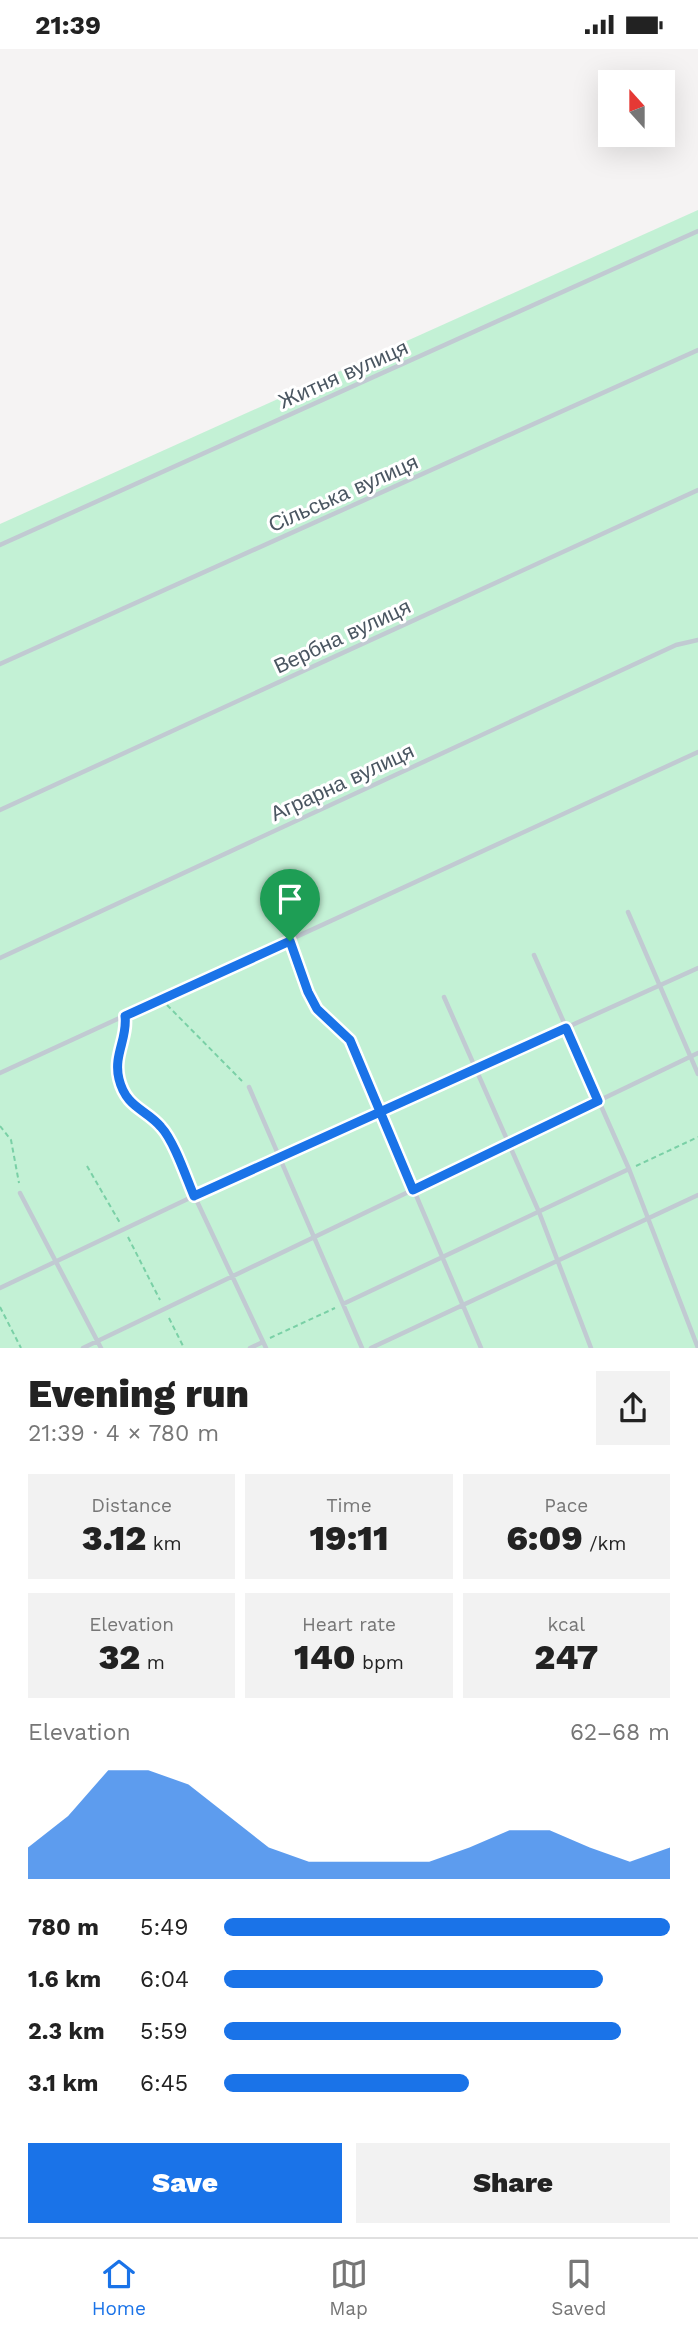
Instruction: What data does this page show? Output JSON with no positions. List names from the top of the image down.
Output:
{
  "streets": {
    "lane": [
      "Житня вулиця",
      "Сільська вулиця",
      "Вербна вулиця",
      "Аграрна вулиця"
    ]
  },
  "north": "top",
  "page": {
    "status": "21:39",
    "heading": ["Evening run", "21:39 · 4 × 780 m"],
    "stats": [
      ["Distance", "3.12 km"],
      ["Time", "19:11"],
      ["Pace", "6:09 /km"],
      ["Elevation", "32 m"],
      ["Heart rate", "140 bpm"],
      ["kcal", "247"]
    ],
    "chart": ["Elevation", "62–68 m"],
    "list": [
      {
        "name": "780 m",
        "note": "5:49"
      },
      {
        "name": "1.6 km",
        "note": "6:04"
      },
      {
        "name": "2.3 km",
        "note": "5:59"
      },
      {
        "name": "3.1 km",
        "note": "6:45"
      }
    ],
    "buttons": ["Save", "Share"],
    "tabs": ["Home", "Map", "Saved"]
  }
}
